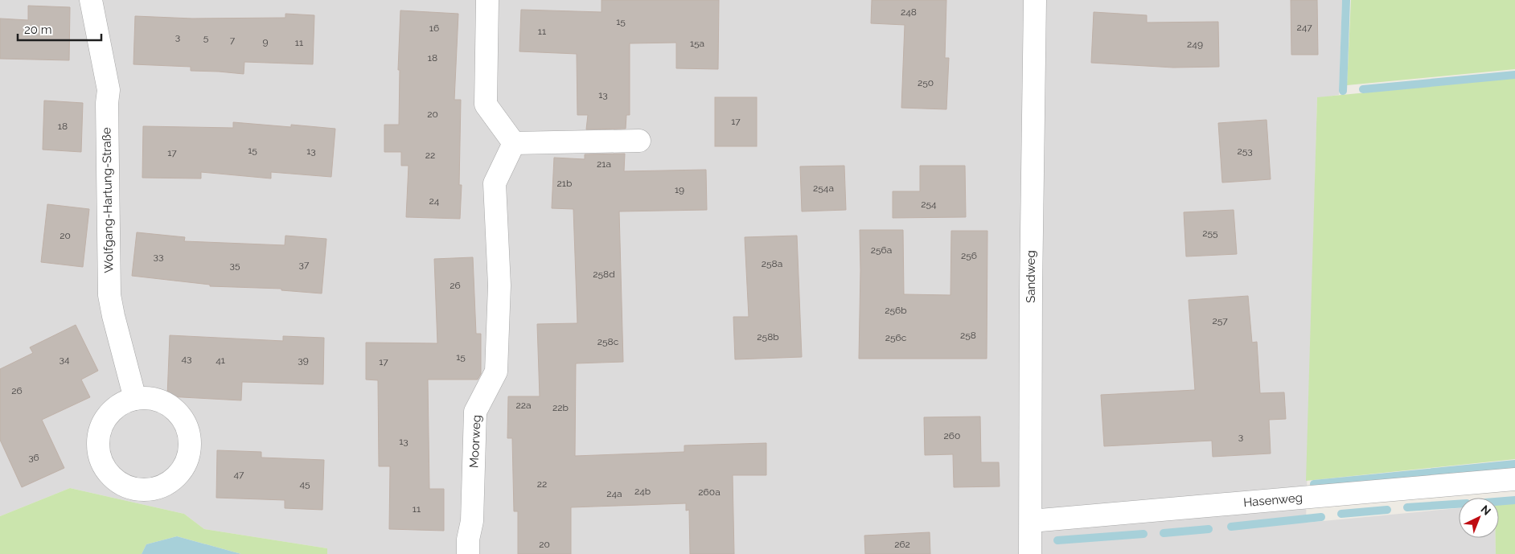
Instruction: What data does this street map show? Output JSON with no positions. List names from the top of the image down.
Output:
{
  "streets": {
    "street": [
      "Wolfgang-Hartung-Straße",
      "Sandweg",
      "Moorweg",
      "Hasenweg"
    ]
  },
  "crossings": [
    ["Sandweg", "Hasenweg"]
  ],
  "house_numbers": [
    "248",
    "15",
    "247",
    "16",
    "11",
    "3",
    "5",
    "7",
    "9",
    "11",
    "15a",
    "249",
    "18",
    "250",
    "13",
    "20",
    "17",
    "18",
    "15",
    "13",
    "253",
    "17",
    "22",
    "21a",
    "21b",
    "254a",
    "19",
    "24",
    "254",
    "255",
    "20",
    "256a",
    "256",
    "33",
    "258a",
    "37",
    "35",
    "258d",
    "26",
    "256b",
    "257",
    "258",
    "258b",
    "256c",
    "258c",
    "15",
    "43",
    "34",
    "41",
    "39",
    "17",
    "26",
    "22a",
    "22b",
    "260",
    "3",
    "13",
    "36",
    "47",
    "45",
    "22",
    "24b",
    "260a",
    "24a",
    "11",
    "20",
    "262"
  ],
  "scale_bar": "20 m",
  "north": "top right"
}
